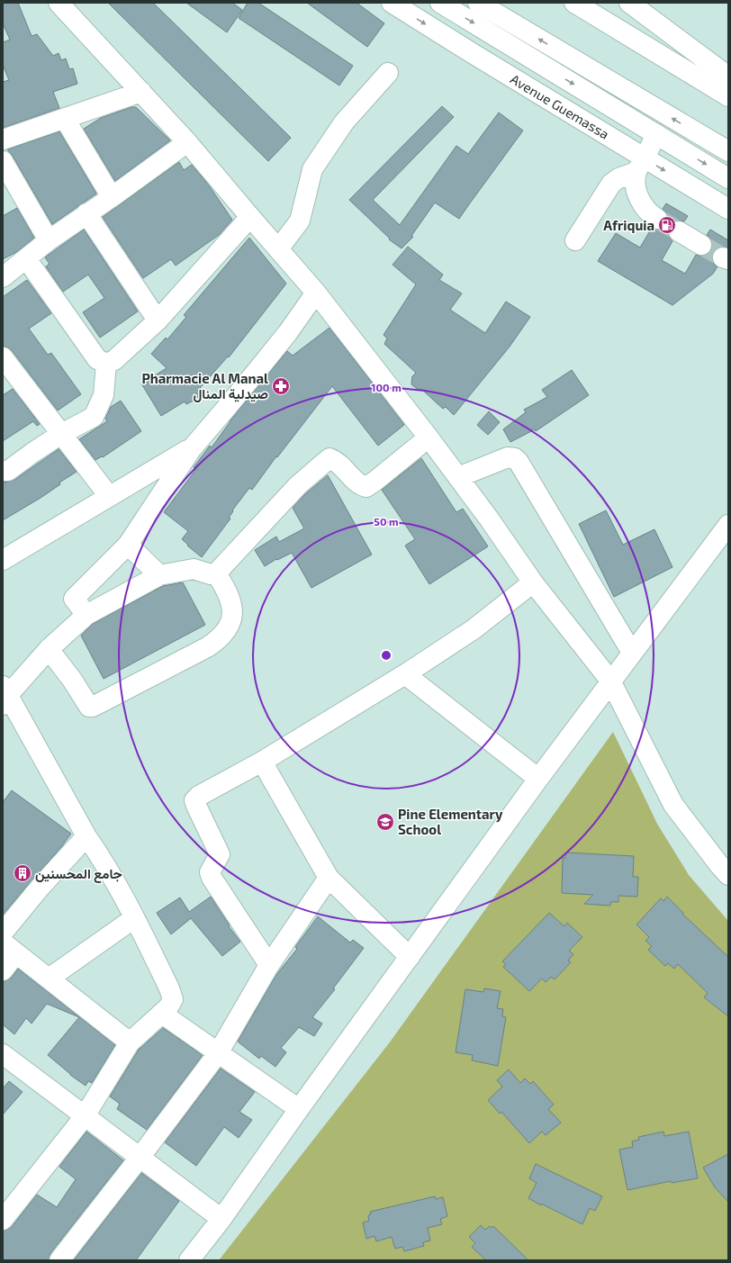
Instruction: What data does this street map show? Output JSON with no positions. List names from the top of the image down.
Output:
{
  "streets": {
    "street": ["Avenue Guemassa"]
  },
  "places": {
    "fuel station": ["Afriquia"],
    "pharmacy": ["Pharmacie Al Manal صيدلية المنال"],
    "school or university": ["Pine Elementary School"],
    "building": ["جامع المحسنين"]
  },
  "rings": ["100 m", "50 m"]
}
